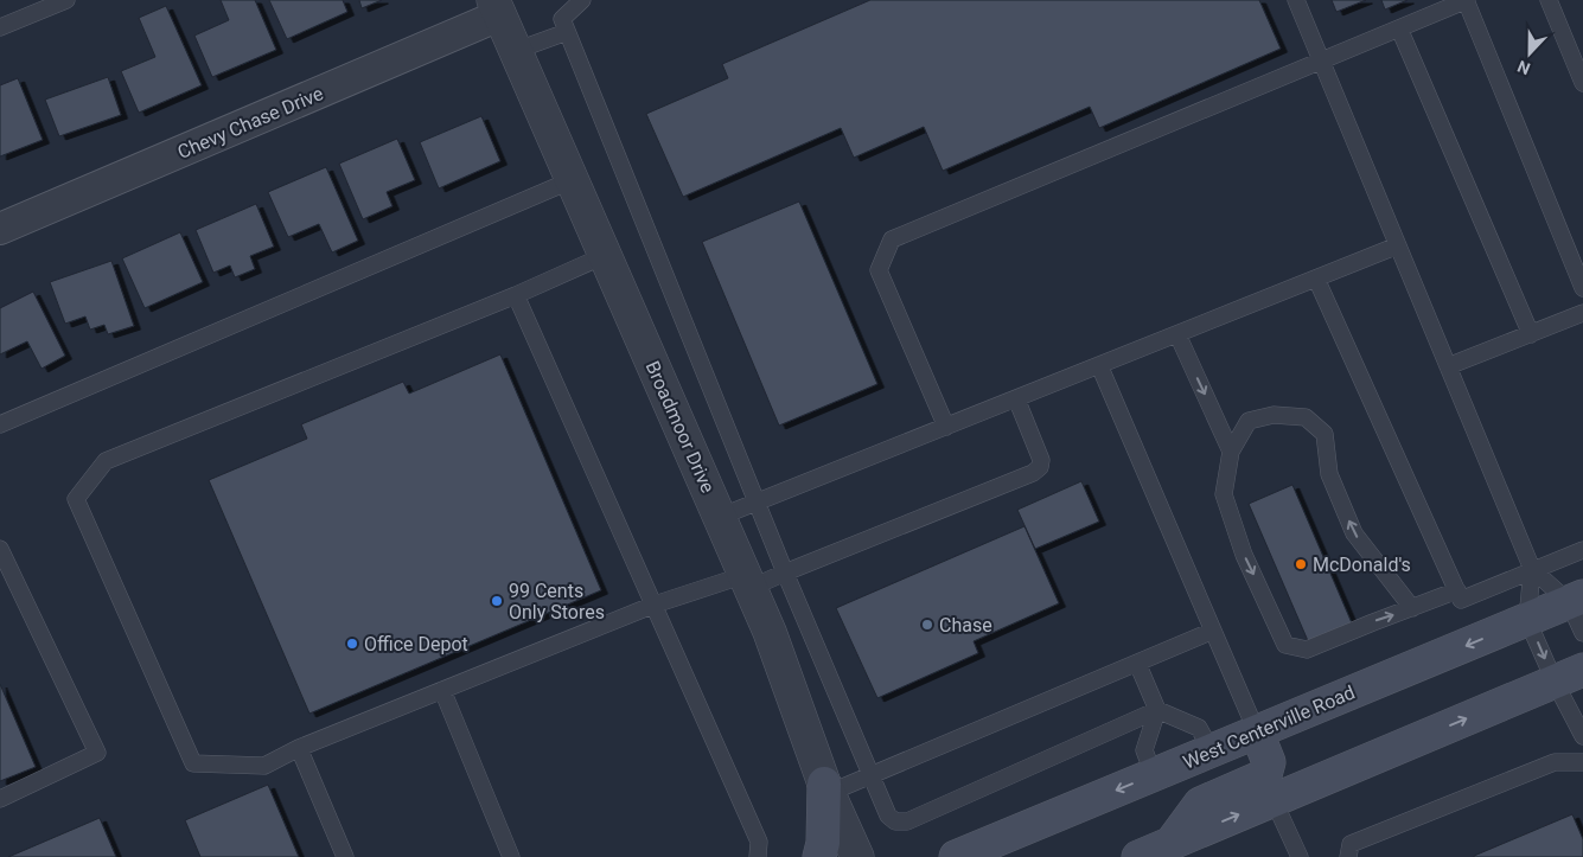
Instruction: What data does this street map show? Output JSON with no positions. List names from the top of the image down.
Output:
{
  "streets": {
    "main road": ["West Centerville Road"],
    "street": ["Chevy Chase Drive", "Broadmoor Drive"]
  },
  "crossings": [
    ["Chevy Chase Drive", "Broadmoor Drive"]
  ],
  "places": [
    "McDonald's",
    "99 Cents Only Stores",
    "Chase",
    "Office Depot"
  ],
  "north": "bottom"
}
